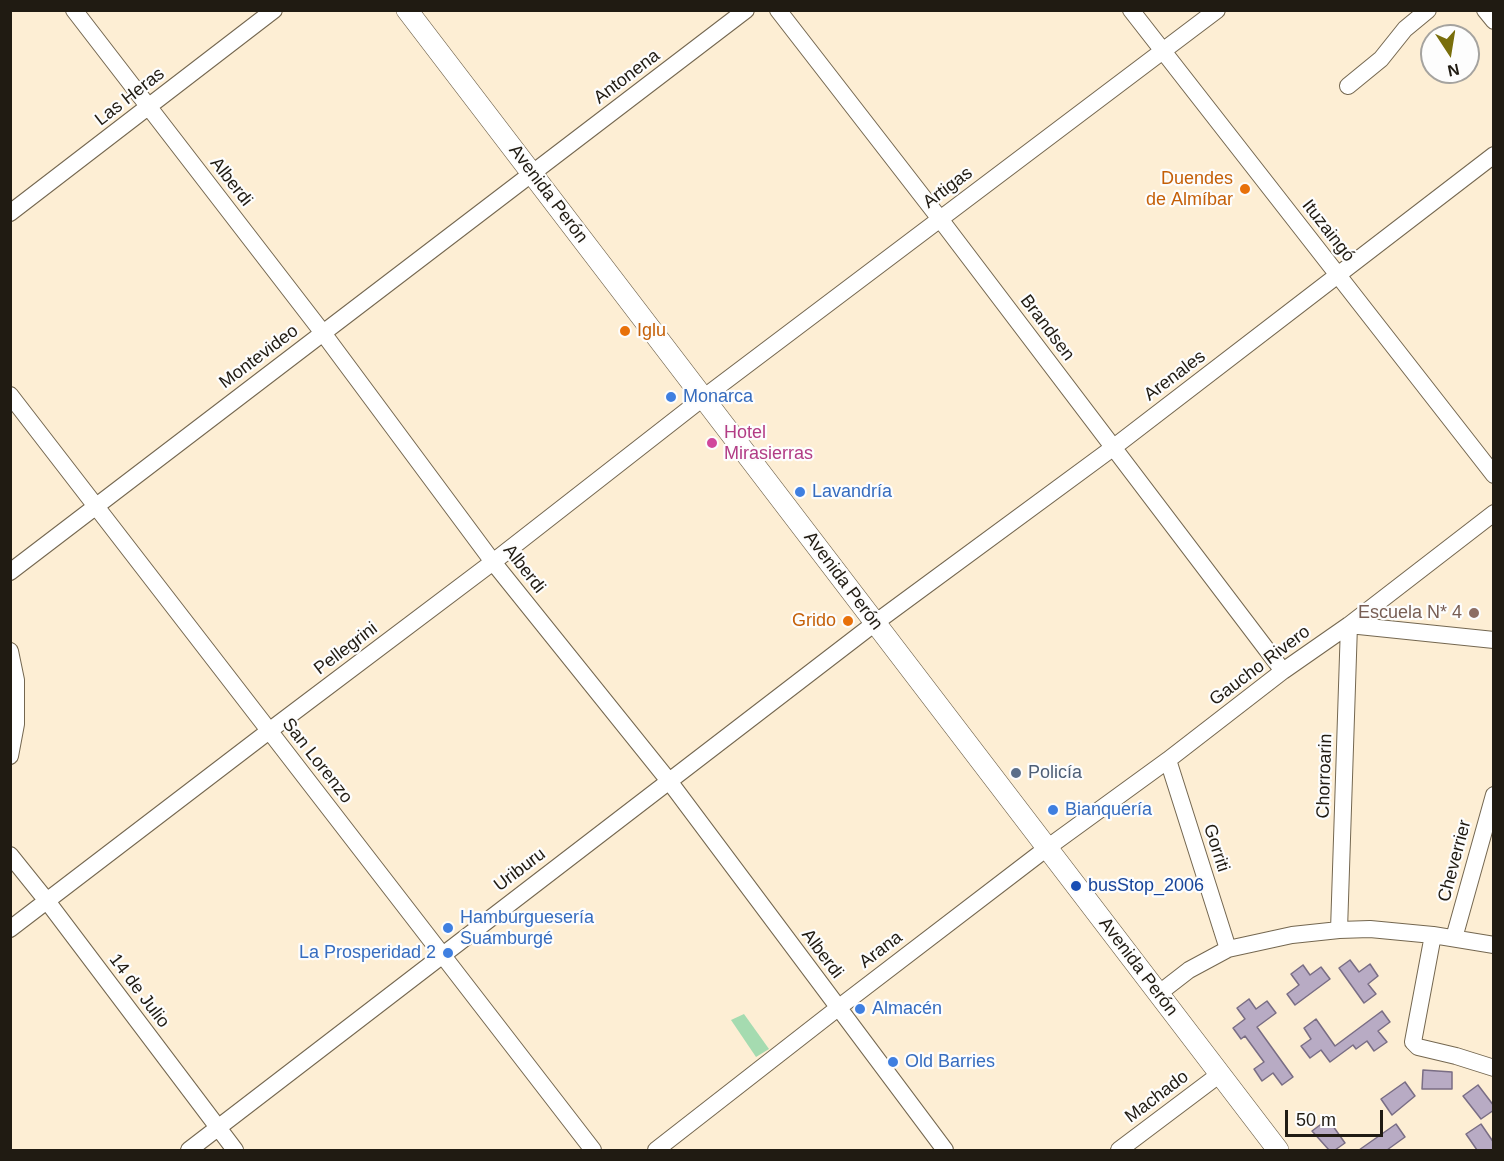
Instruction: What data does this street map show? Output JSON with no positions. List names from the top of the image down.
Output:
{
  "streets": {
    "main road": ["Avenida Perón"],
    "street": [
      "Antonena",
      "Las Heras",
      "Alberdi",
      "Artigas",
      "Ituzaingó",
      "Brandsen",
      "Montevideo",
      "Arenales",
      "Pellegrini",
      "Gaucho Rivero",
      "San Lorenzo",
      "Chorroarin",
      "Gorriti",
      "Cheverrier",
      "Uriburu",
      "Arana",
      "14 de Julio",
      "Machado"
    ]
  },
  "crossings": [
    ["Antonena", "Avenida Perón"],
    ["Antonena", "Montevideo"],
    ["Las Heras", "Alberdi"],
    ["Alberdi", "Montevideo"],
    ["Alberdi", "Pellegrini"],
    ["Alberdi", "Uriburu"],
    ["Alberdi", "Arana"],
    ["Artigas", "Avenida Perón"],
    ["Artigas", "Ituzaingó"],
    ["Artigas", "Brandsen"],
    ["Artigas", "Pellegrini"],
    ["Avenida Perón", "Montevideo"],
    ["Avenida Perón", "Arenales"],
    ["Avenida Perón", "Pellegrini"],
    ["Avenida Perón", "Gaucho Rivero"],
    ["Avenida Perón", "Uriburu"],
    ["Avenida Perón", "Arana"],
    ["Avenida Perón", "Machado"],
    ["Ituzaingó", "Arenales"],
    ["Brandsen", "Arenales"],
    ["Brandsen", "Gaucho Rivero"],
    ["Montevideo", "San Lorenzo"],
    ["Arenales", "Uriburu"],
    ["Pellegrini", "San Lorenzo"],
    ["Pellegrini", "14 de Julio"],
    ["Gaucho Rivero", "Chorroarin"],
    ["Gaucho Rivero", "Gorriti"],
    ["Gaucho Rivero", "Arana"],
    ["San Lorenzo", "Uriburu"],
    ["Uriburu", "14 de Julio"]
  ],
  "places": [
    "Duendes de Almíbar",
    "Iglu",
    "Monarca",
    "Hotel Mirasierras",
    "Lavandría",
    "Escuela N* 4",
    "Grido",
    "Policía",
    "Bianquería",
    "busStop_2006",
    "Hamburguesería Suamburgé",
    "La Prosperidad 2",
    "Almacén",
    "Old Barries"
  ],
  "scale_bar": "50 m",
  "north": "bottom"
}
